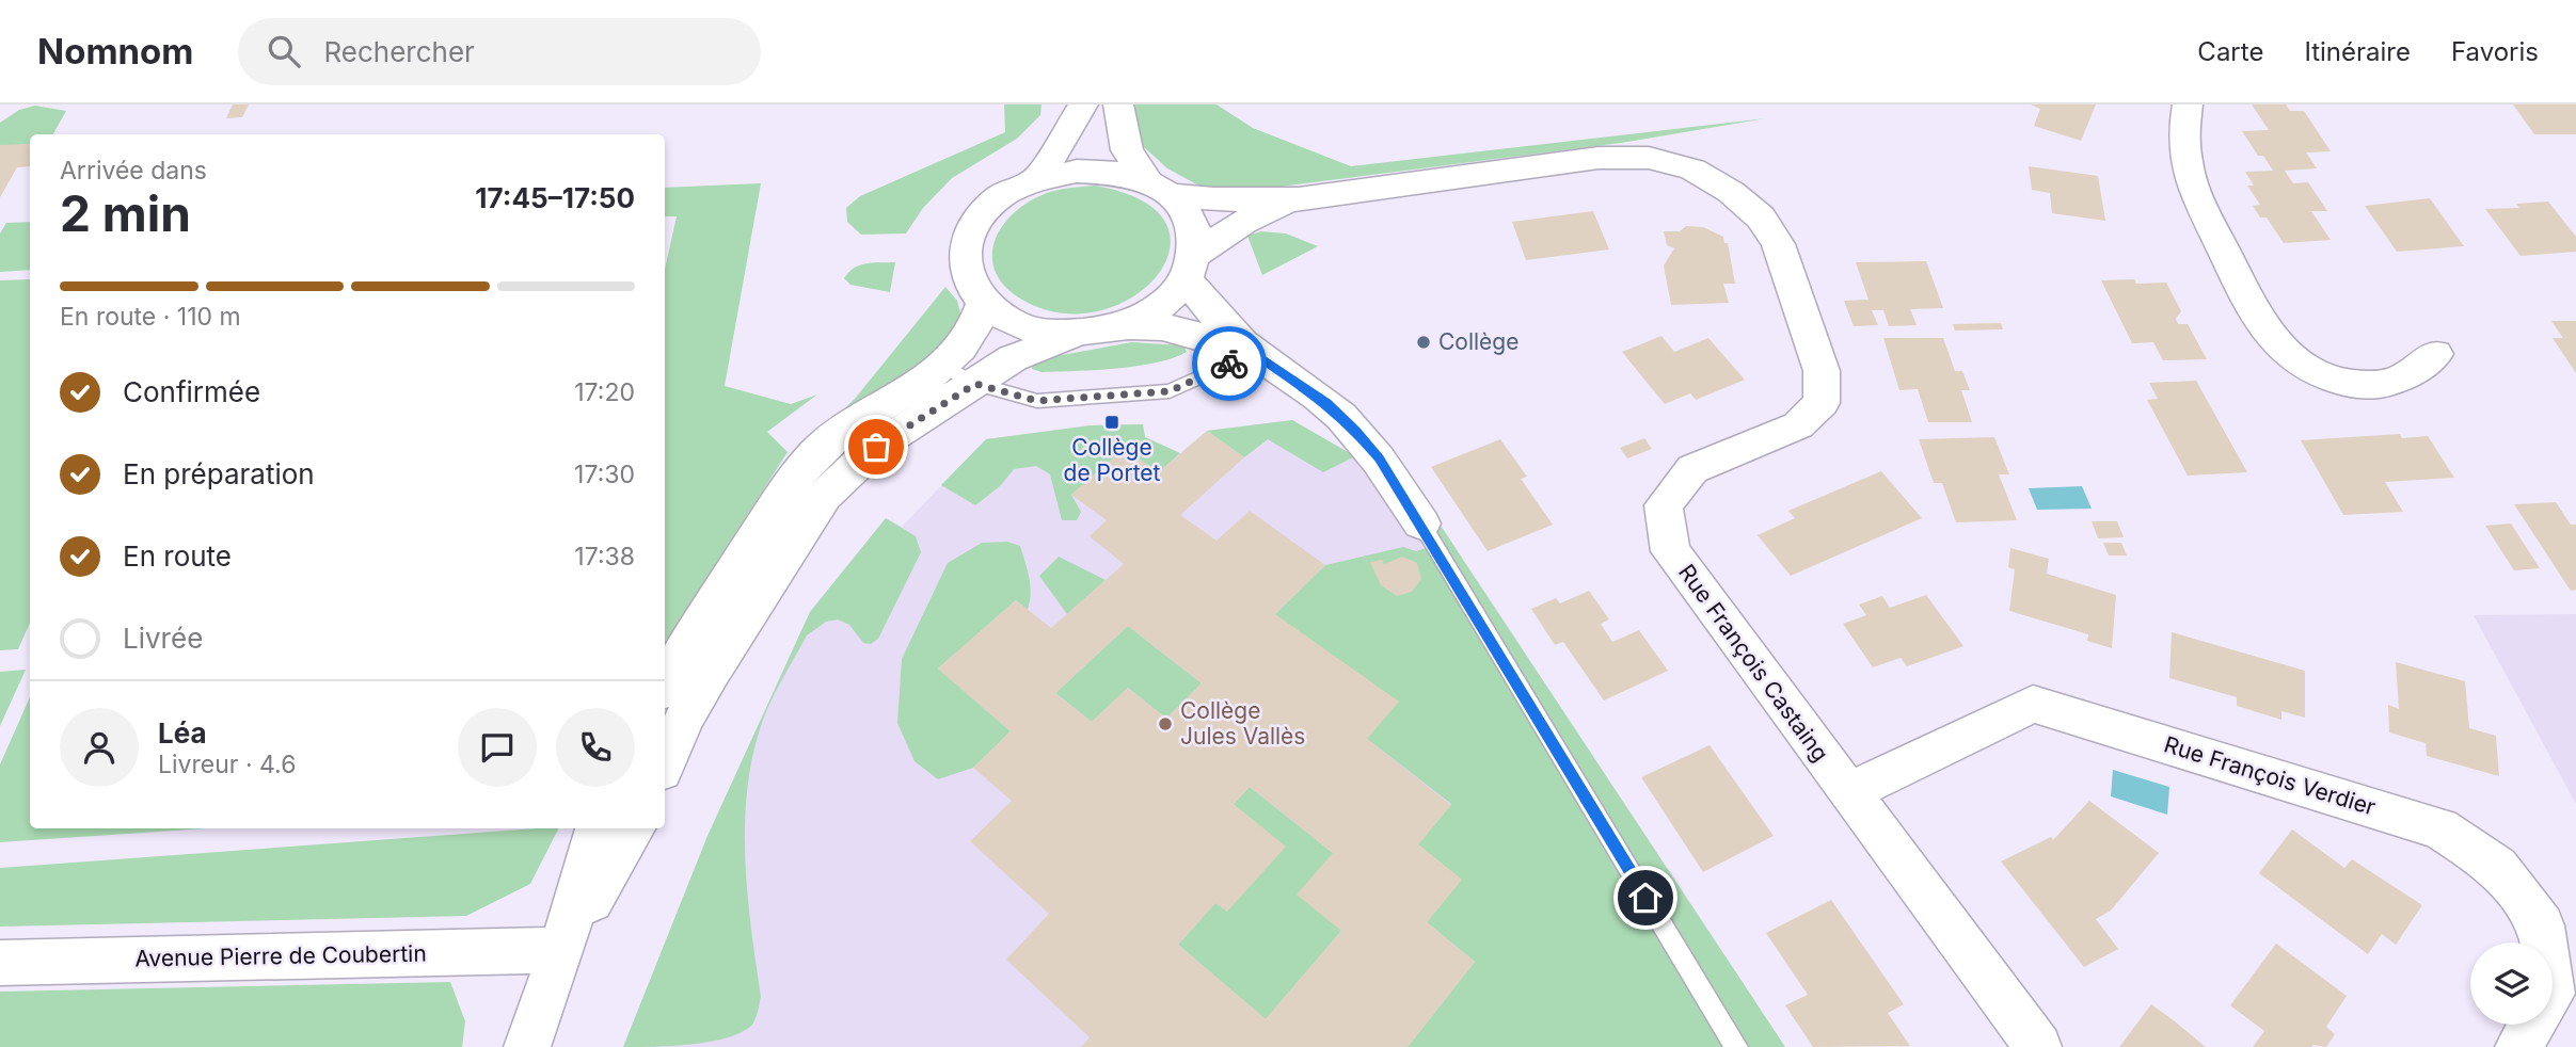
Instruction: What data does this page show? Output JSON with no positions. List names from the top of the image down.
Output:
{
  "streets": {
    "street": ["Rue François Castaing", "Rue François Verdier", "Avenue Pierre de Coubertin"]
  },
  "crossings": [
    ["Rue François Castaing", "Rue François Verdier"]
  ],
  "places": {
    "other": ["Collège", "Collège Jules Vallès"],
    "transit": ["Collège de Portet"]
  },
  "page": {
    "header": "Nomnom",
    "search": "Rechercher",
    "nav": ["Carte", "Itinéraire", "Favoris"],
    "heading": ["2 min", "Arrivée dans", "17:45–17:50"],
    "panel": ["Léa", "Livreur · 4.6"],
    "bar": "En route · 110 m",
    "list": [
      ["Confirmée", "17:20"],
      ["En préparation", "17:30"],
      ["En route", "17:38"],
      "Livrée"
    ]
  }
}
